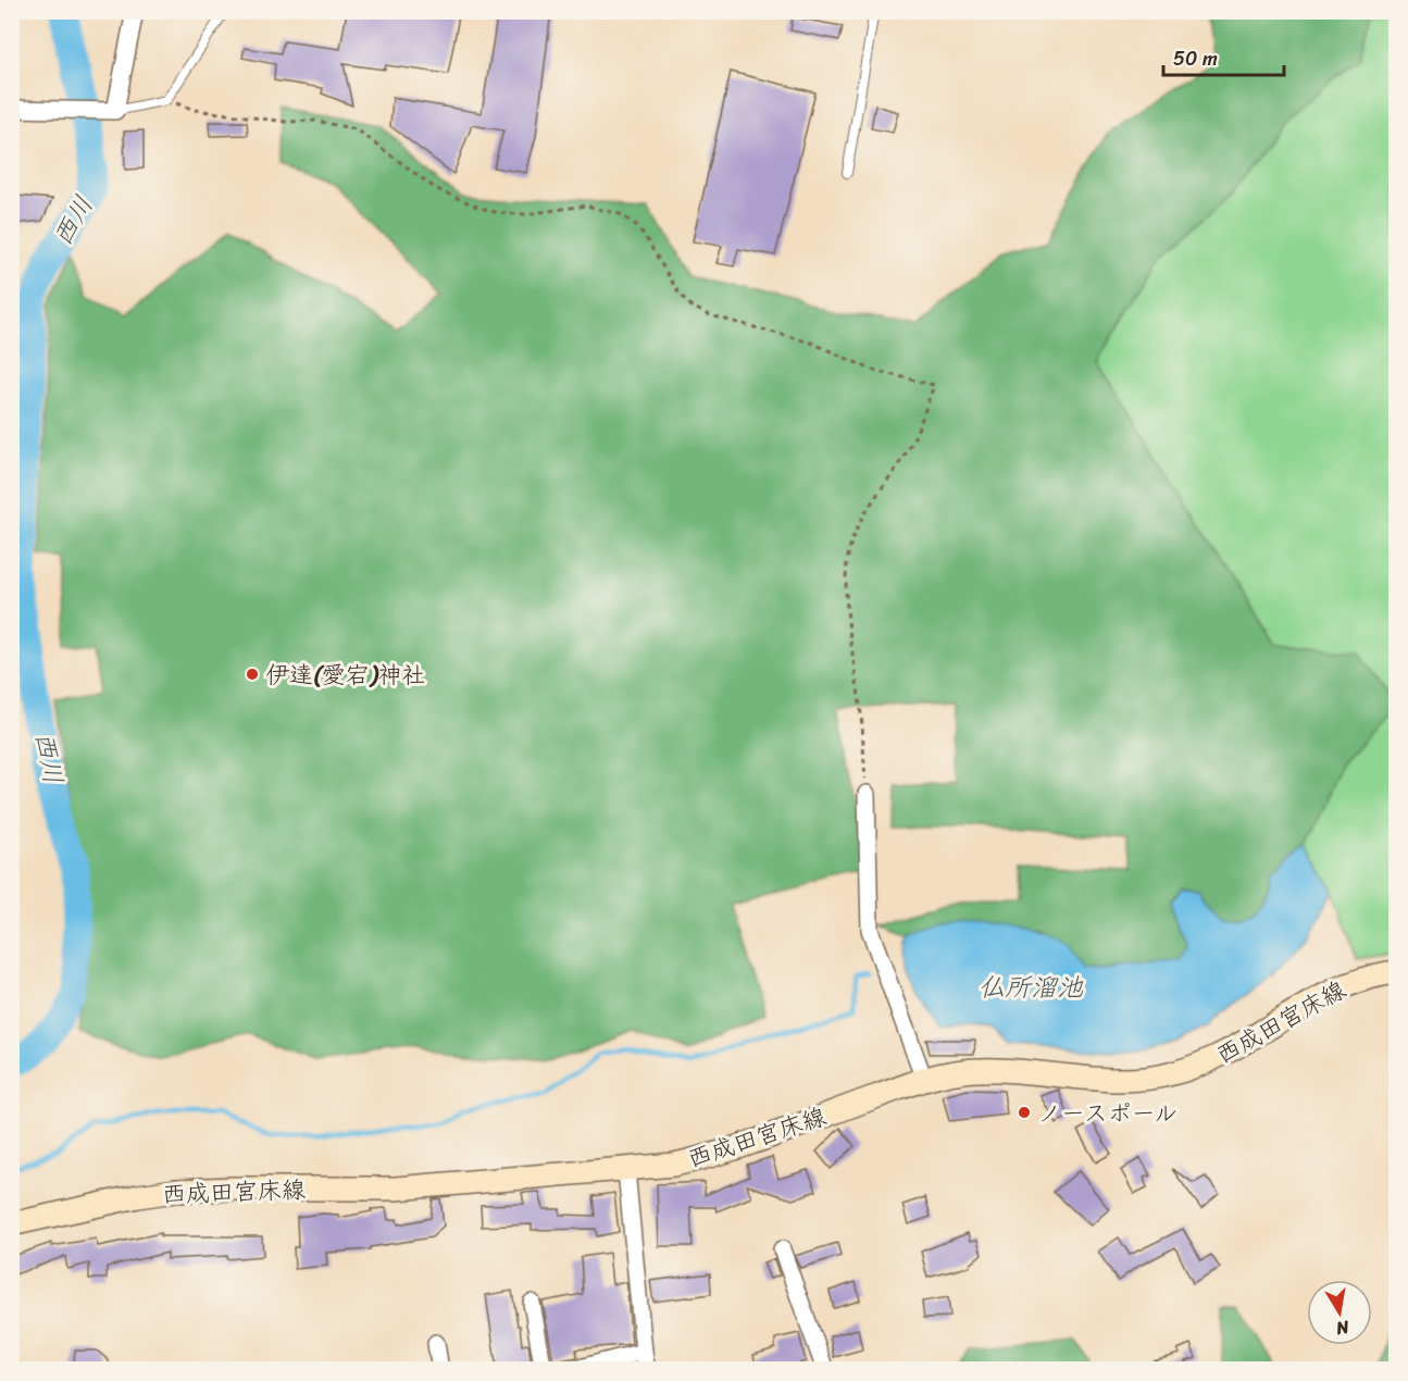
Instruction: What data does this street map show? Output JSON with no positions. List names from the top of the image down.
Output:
{
  "streets": {
    "main road": ["西成田宮床線"]
  },
  "water": ["西川", "仏所溜池"],
  "places": ["伊達(愛宕)神社", "ノースポール"],
  "scale_bar": "50 m",
  "north": "bottom"
}
